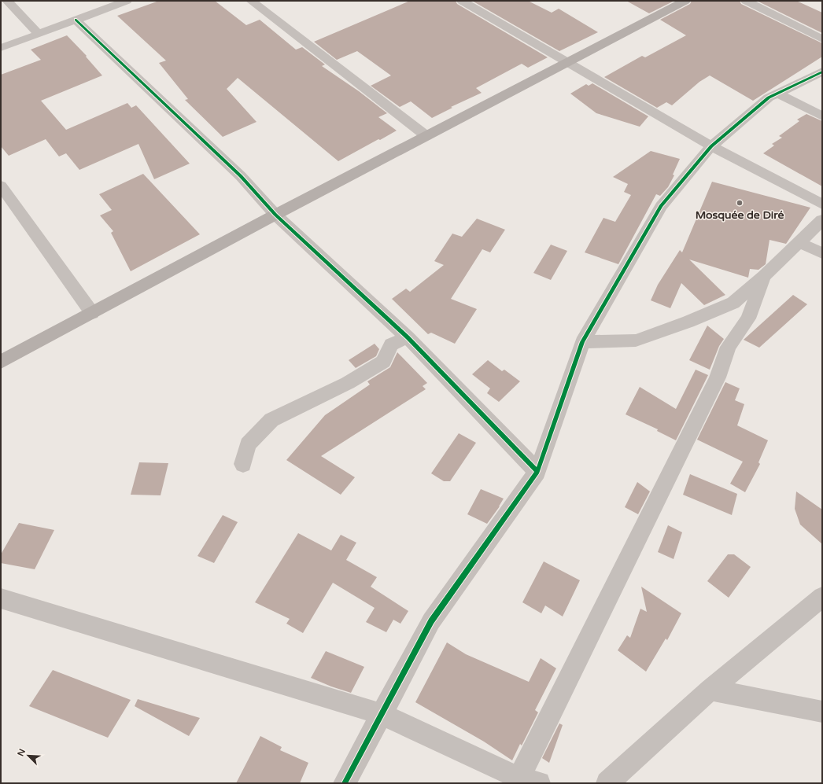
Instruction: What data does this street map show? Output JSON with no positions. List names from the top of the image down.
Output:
{
  "places": ["Mosquée de Diré"],
  "north": "top left"
}
